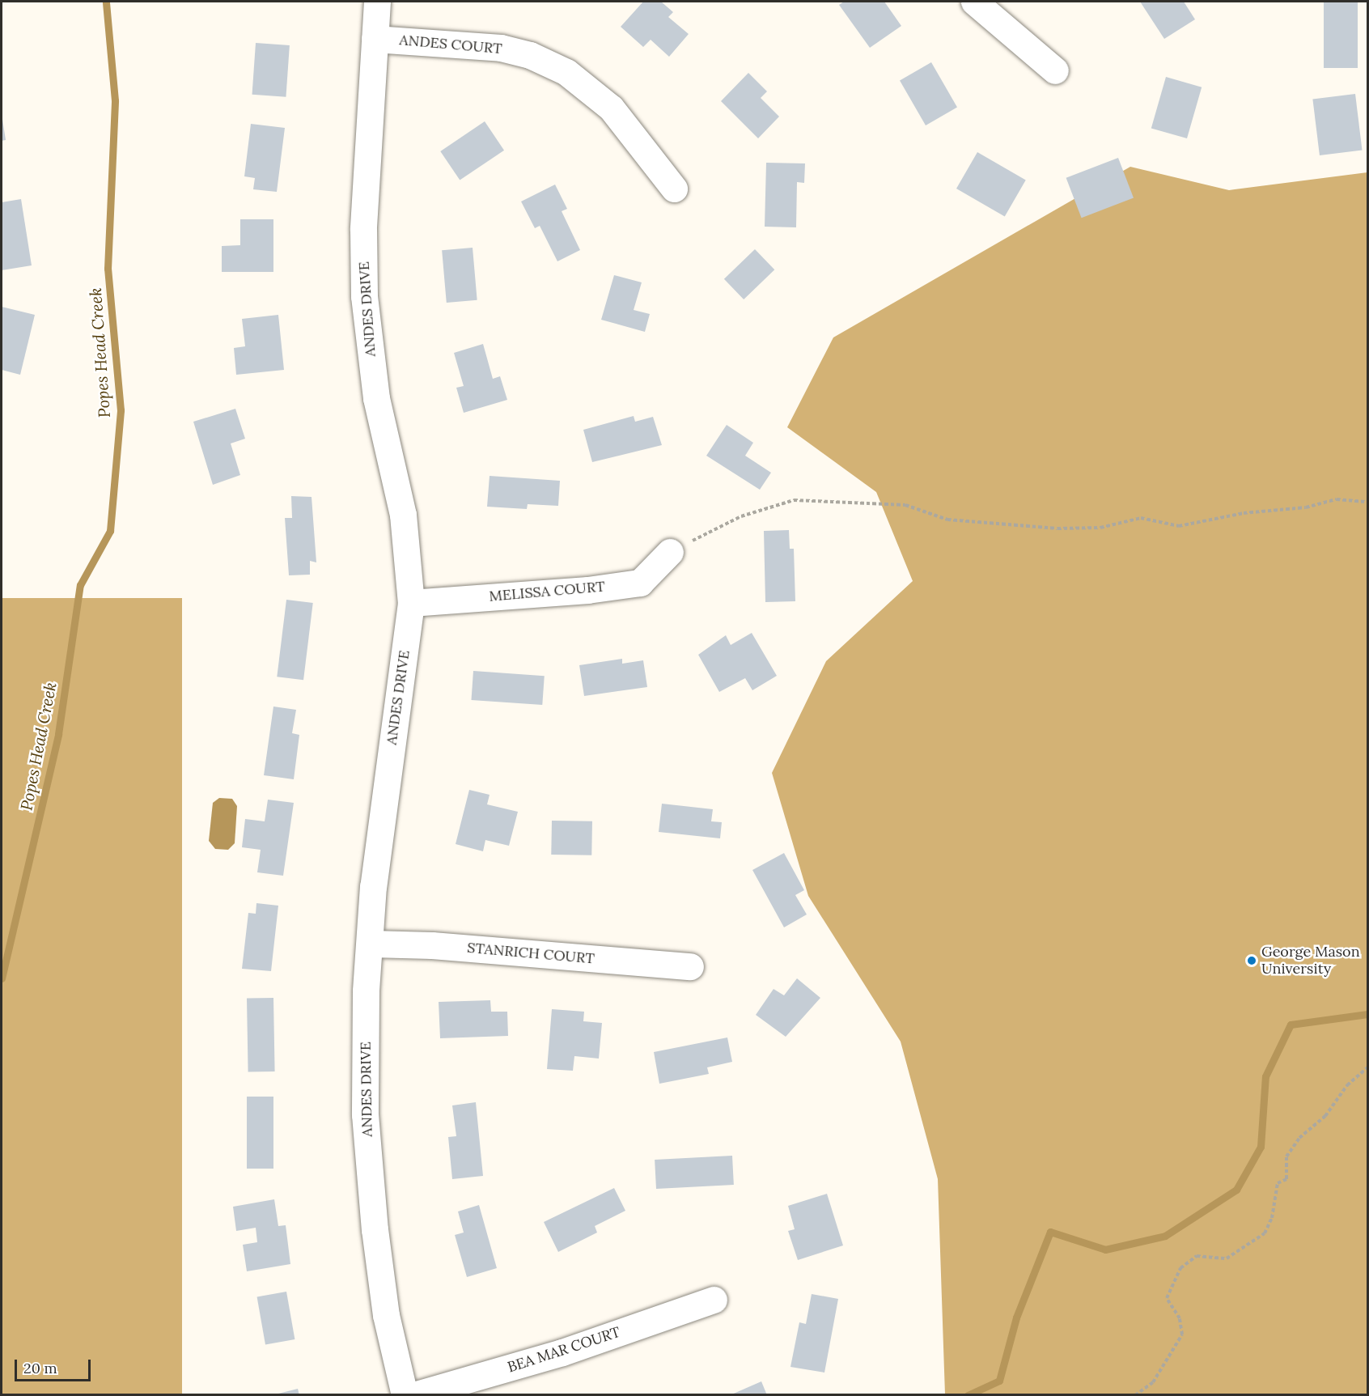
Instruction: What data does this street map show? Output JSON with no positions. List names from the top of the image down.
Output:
{
  "streets": {
    "street": [
      "ANDES COURT",
      "ANDES DRIVE",
      "MELISSA COURT",
      "STANRICH COURT",
      "BEA MAR COURT"
    ]
  },
  "crossings": [
    ["ANDES COURT", "ANDES DRIVE"],
    ["ANDES DRIVE", "MELISSA COURT"],
    ["ANDES DRIVE", "STANRICH COURT"]
  ],
  "water": ["Popes Head Creek"],
  "places": ["George Mason University"],
  "scale_bar": "20 m"
}
